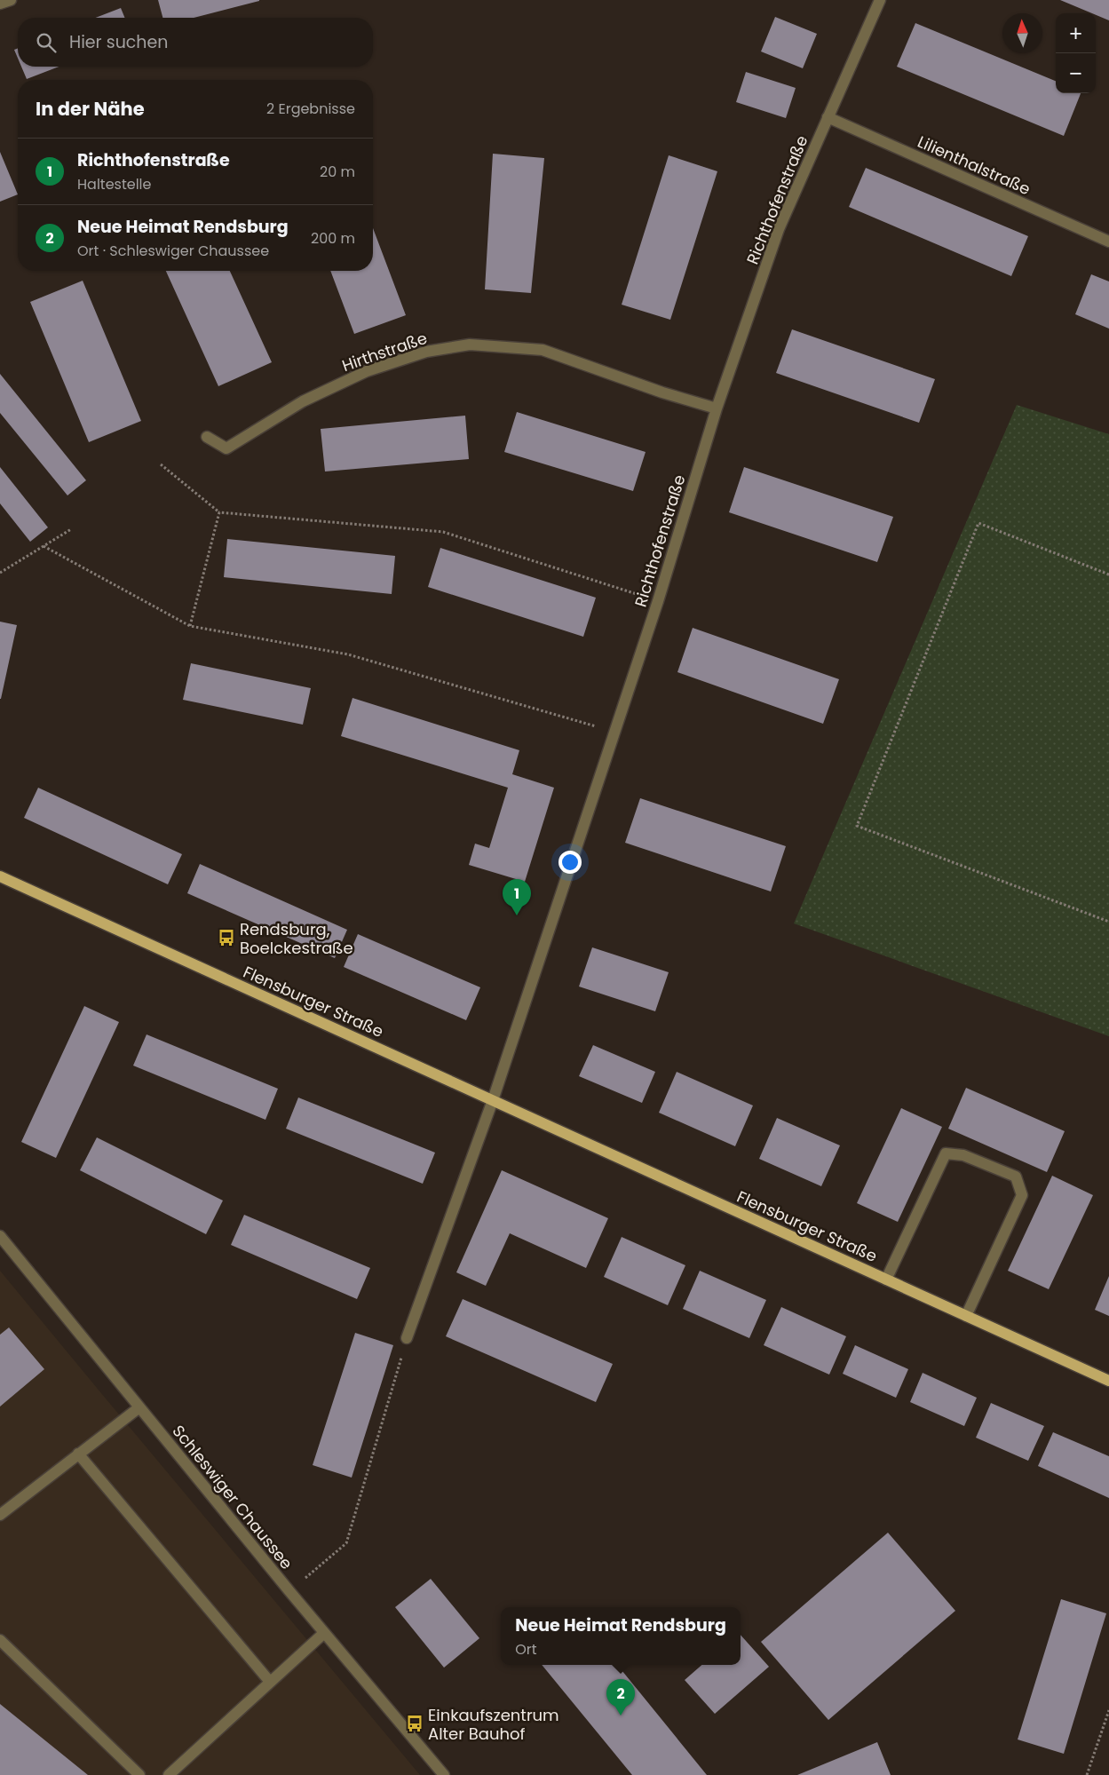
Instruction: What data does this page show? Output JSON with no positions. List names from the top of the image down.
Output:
{
  "streets": {
    "main road": ["Flensburger Straße"],
    "street": [
      "Lilienthalstraße",
      "Richthofenstraße",
      "Hirthstraße",
      "Schleswiger Chaussee"
    ]
  },
  "crossings": [
    ["Lilienthalstraße", "Richthofenstraße"],
    ["Richthofenstraße", "Hirthstraße"],
    ["Richthofenstraße", "Flensburger Straße"]
  ],
  "places": {
    "bus stop": ["Rendsburg, Boelckestraße", "Einkaufszentrum Alter Bauhof"]
  },
  "north": "top",
  "page": {
    "map_buttons": ["+", "−"],
    "search": "Hier suchen",
    "heading": ["In der Nähe", "2 Ergebnisse"],
    "list": [
      {
        "mark": "1",
        "name": "Richthofenstraße",
        "note": "Haltestelle",
        "value": "20 m"
      },
      {
        "mark": "2",
        "name": "Neue Heimat Rendsburg",
        "note": "Ort · Schleswiger Chaussee",
        "value": "200 m"
      }
    ],
    "pins": ["1", "2"],
    "popup": ["Neue Heimat Rendsburg", "Ort"]
  }
}
